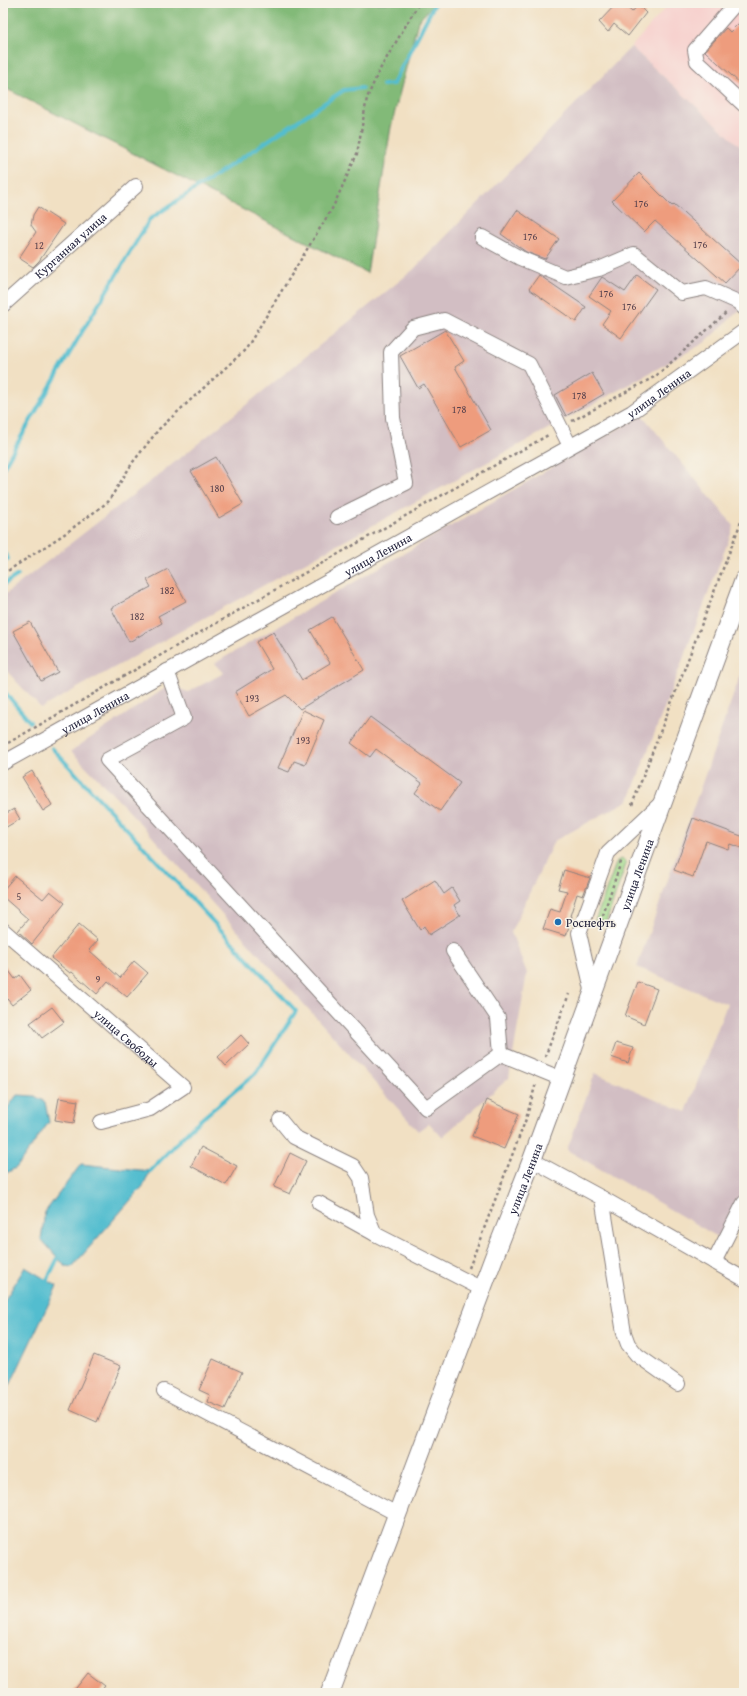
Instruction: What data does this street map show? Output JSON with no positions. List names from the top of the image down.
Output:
{
  "streets": {
    "main road": ["улица Ленина"],
    "street": ["Курганная улица", "улица Свободы"]
  },
  "places": ["Роснефть"],
  "house_numbers": [
    "176",
    "176",
    "176",
    "12",
    "176",
    "176",
    "178",
    "178",
    "180",
    "182",
    "182",
    "193",
    "193",
    "5",
    "9"
  ]
}
